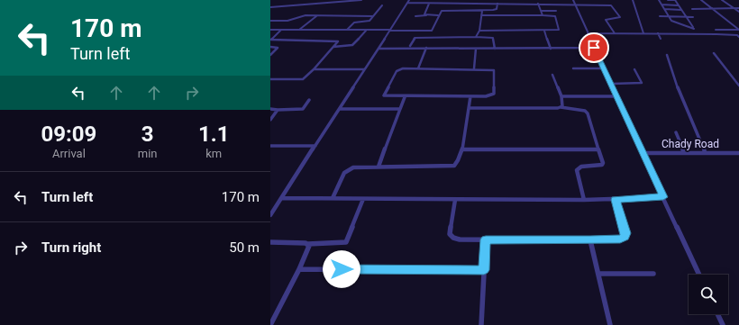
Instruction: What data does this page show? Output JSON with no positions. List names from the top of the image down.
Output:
{
  "streets": {
    "street": ["Chady Road"]
  },
  "page": {
    "turn": ["170 m", "Turn left"],
    "eta": [
      "09:09",
      "Arrival",
      "3",
      "min",
      "1.1",
      "km"
    ],
    "list": [
      {
        "name": "Turn left",
        "value": "170 m"
      },
      {
        "name": "Turn right",
        "value": "50 m"
      }
    ]
  }
}
